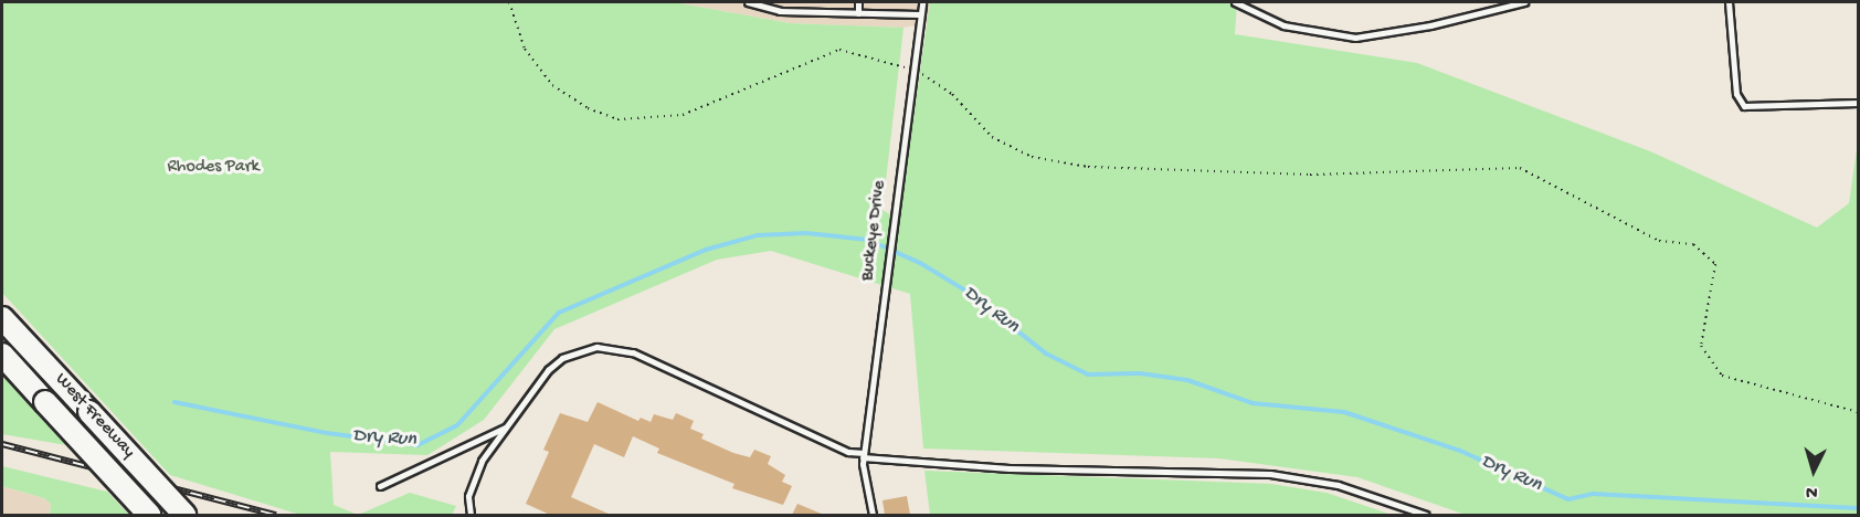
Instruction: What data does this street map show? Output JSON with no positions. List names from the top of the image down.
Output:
{
  "streets": {
    "highway": ["West Freeway"],
    "lane": ["Buckeye Drive"]
  },
  "water": ["Dry Run"],
  "parks": ["Rhodes Park"],
  "north": "bottom"
}
